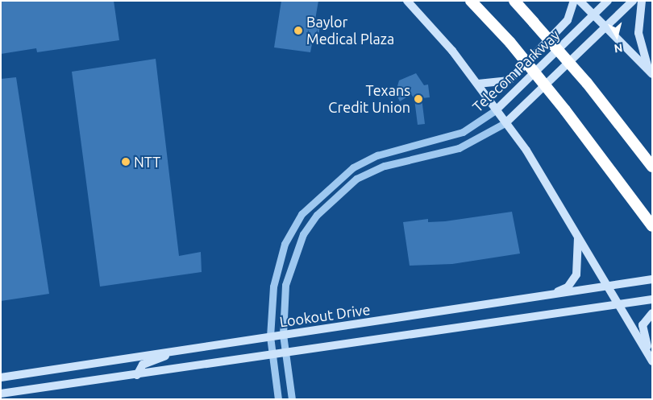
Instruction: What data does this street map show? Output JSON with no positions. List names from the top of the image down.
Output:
{
  "streets": {
    "main road": ["Telecom Parkway", "Lookout Drive"]
  },
  "crossings": [
    ["Telecom Parkway", "Lookout Drive"]
  ],
  "places": ["Baylor Medical Plaza", "Texans Credit Union", "NTT"],
  "north": "bottom"
}
